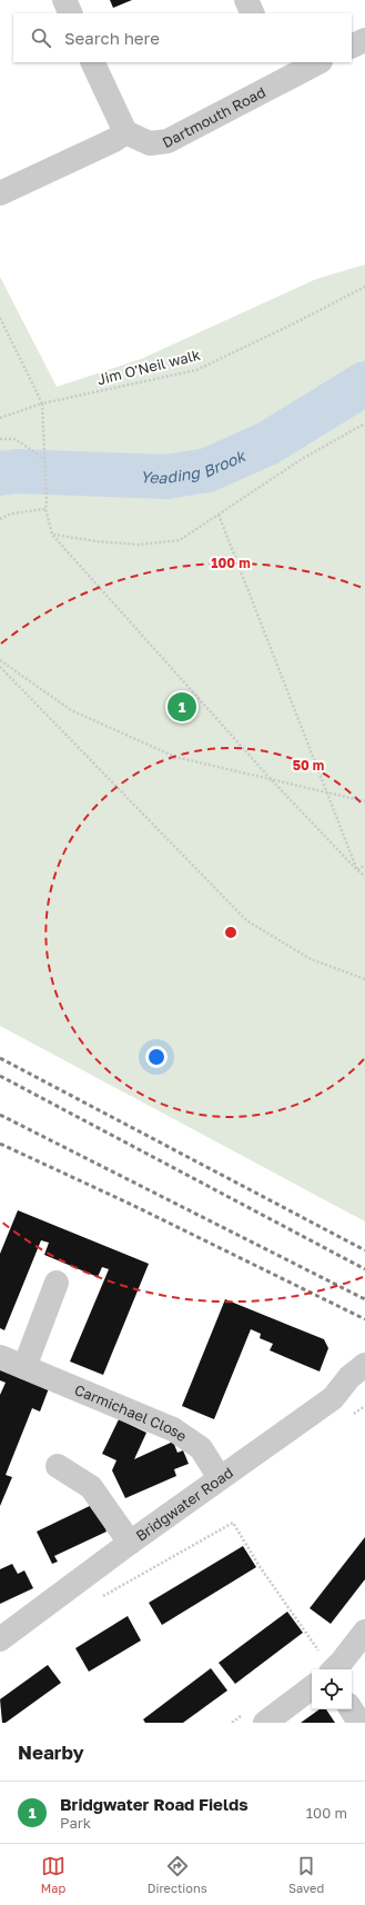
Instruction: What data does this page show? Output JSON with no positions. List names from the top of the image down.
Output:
{
  "streets": {
    "street": ["Dartmouth Road", "Carmichael Close", "Bridgwater Road"],
    "path": ["Jim O'Neil walk"]
  },
  "crossings": [
    ["Carmichael Close", "Bridgwater Road"]
  ],
  "water": ["Yeading Brook"],
  "page": {
    "search": "Search here",
    "pins": "1",
    "heading": "Nearby",
    "list": [
      {
        "mark": "1",
        "name": "Bridgwater Road Fields",
        "note": "Park",
        "value": "100 m"
      }
    ],
    "nav": ["Map", "Directions", "Saved"]
  },
  "rings": ["100 m", "50 m"]
}
